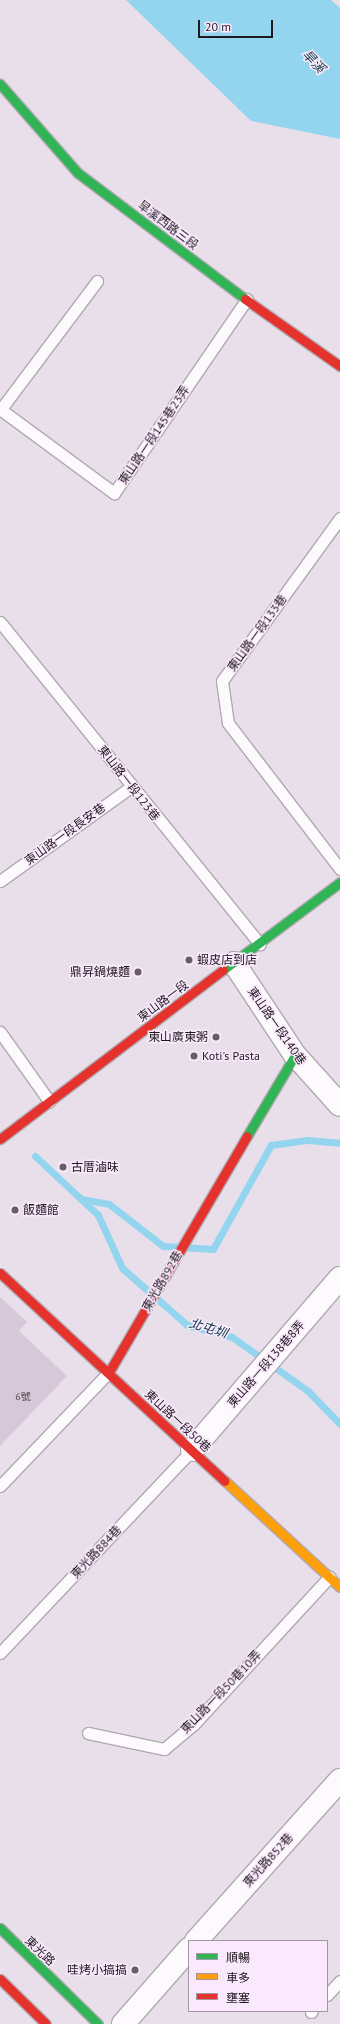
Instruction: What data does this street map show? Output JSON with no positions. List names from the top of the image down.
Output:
{
  "streets": {
    "street": [
      "旱溪西路三段",
      "東山路一段",
      "東山路一段140巷",
      "東光路892巷",
      "東山路一段138巷8弄",
      "東山路一段50巷",
      "東光路852巷",
      "東光路"
    ],
    "lane": [
      "東山路一段145巷23弄",
      "東山路一段133巷",
      "東山路一段123巷",
      "東山路一段長安巷",
      "東光路884巷",
      "東山路一段50巷10弄"
    ]
  },
  "crossings": [
    ["旱溪西路三段", "東山路一段145巷23弄"],
    ["東山路一段123巷", "東山路一段長安巷"],
    ["東山路一段123巷", "東山路一段"],
    ["東山路一段", "東山路一段140巷"],
    ["東山路一段140巷", "東光路892巷"],
    ["東光路892巷", "東山路一段50巷"],
    ["東山路一段138巷8弄", "東山路一段50巷"],
    ["東山路一段138巷8弄", "東光路884巷"],
    ["東山路一段50巷", "東光路884巷"],
    ["東山路一段50巷", "東山路一段50巷10弄"]
  ],
  "water": ["旱溪", "北屯圳"],
  "places": [
    "蝦皮店到店",
    "鼎昇鍋燒麵",
    "東山廣東粥",
    "Koti's Pasta",
    "古厝滷味",
    "飯麵館",
    "哇烤小搞搞"
  ],
  "house_numbers": ["6號"],
  "legend": ["順暢", "車多", "壅塞"],
  "scale_bar": "20 m"
}
